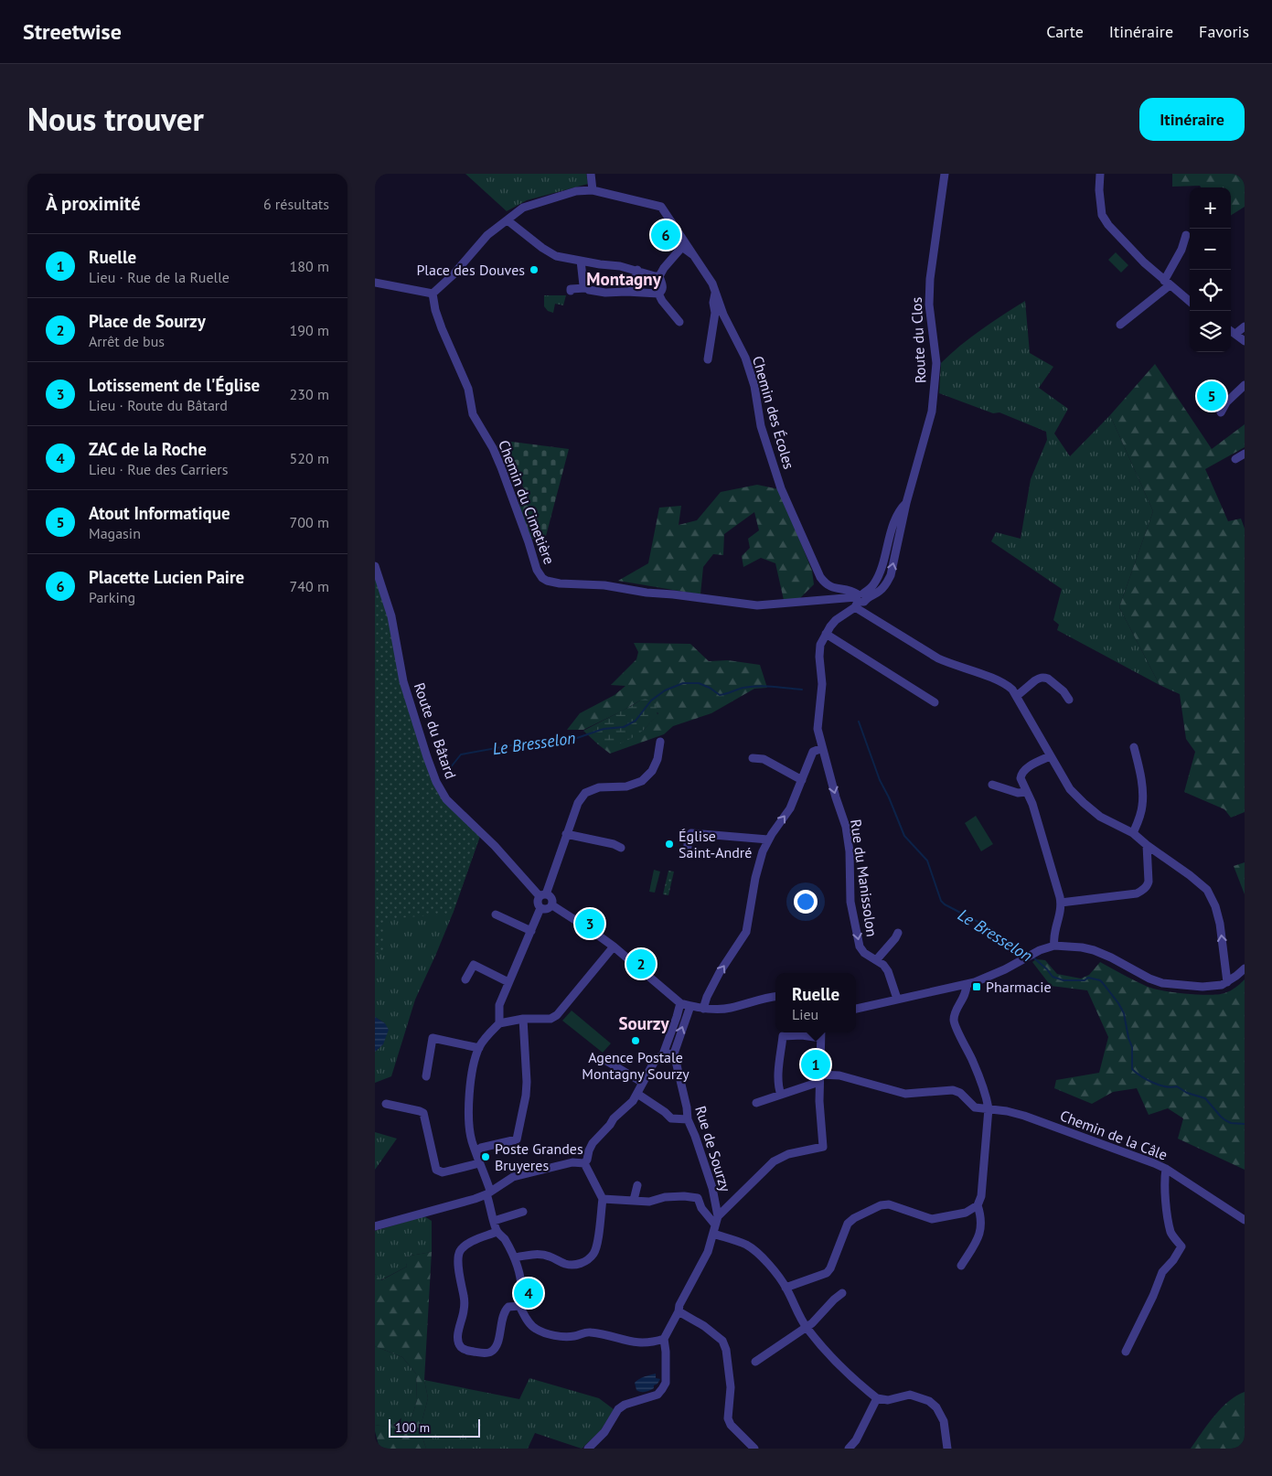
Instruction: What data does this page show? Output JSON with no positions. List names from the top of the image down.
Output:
{
  "streets": {
    "street": [
      "Route du Clos",
      "Chemin des Écoles",
      "Chemin du Cimetière",
      "Route du Bâtard",
      "Rue du Manissolon",
      "Chemin de la Câle",
      "Rue de Sourzy"
    ]
  },
  "crossings": [
    ["Route du Clos", "Chemin des Écoles"],
    ["Route du Clos", "Chemin du Cimetière"],
    ["Route du Clos", "Rue du Manissolon"],
    ["Chemin des Écoles", "Chemin du Cimetière"]
  ],
  "one_way": ["Rue du Manissolon"],
  "districts": ["Montagny", "Sourzy"],
  "water": ["Le Bresselon"],
  "places": {
    "other": [
      "Place des Douves",
      "Église Saint-André",
      "Agence Postale Montagny Sourzy",
      "Poste Grandes Bruyeres"
    ],
    "transit": ["Pharmacie"]
  },
  "scale_bar": "100 m",
  "page": {
    "header": "Streetwise",
    "nav": ["Carte", "Itinéraire", "Favoris"],
    "title": "Nous trouver",
    "buttons": "Itinéraire",
    "heading": ["À proximité", "6 résultats"],
    "map_buttons": ["+", "−"],
    "pins": [
      "6",
      "5",
      "3",
      "2",
      "1",
      "4"
    ],
    "list": [
      {
        "mark": "1",
        "name": "Ruelle",
        "note": "Lieu · Rue de la Ruelle",
        "value": "180 m"
      },
      {
        "mark": "2",
        "name": "Place de Sourzy",
        "note": "Arrêt de bus",
        "value": "190 m"
      },
      {
        "mark": "3",
        "name": "Lotissement de l'Église",
        "note": "Lieu · Route du Bâtard",
        "value": "230 m"
      },
      {
        "mark": "4",
        "name": "ZAC de la Roche",
        "note": "Lieu · Rue des Carriers",
        "value": "520 m"
      },
      {
        "mark": "5",
        "name": "Atout Informatique",
        "note": "Magasin",
        "value": "700 m"
      },
      {
        "mark": "6",
        "name": "Placette Lucien Paire",
        "note": "Parking",
        "value": "740 m"
      }
    ],
    "popup": ["Ruelle", "Lieu"],
    "scale": "100 m"
  }
}
